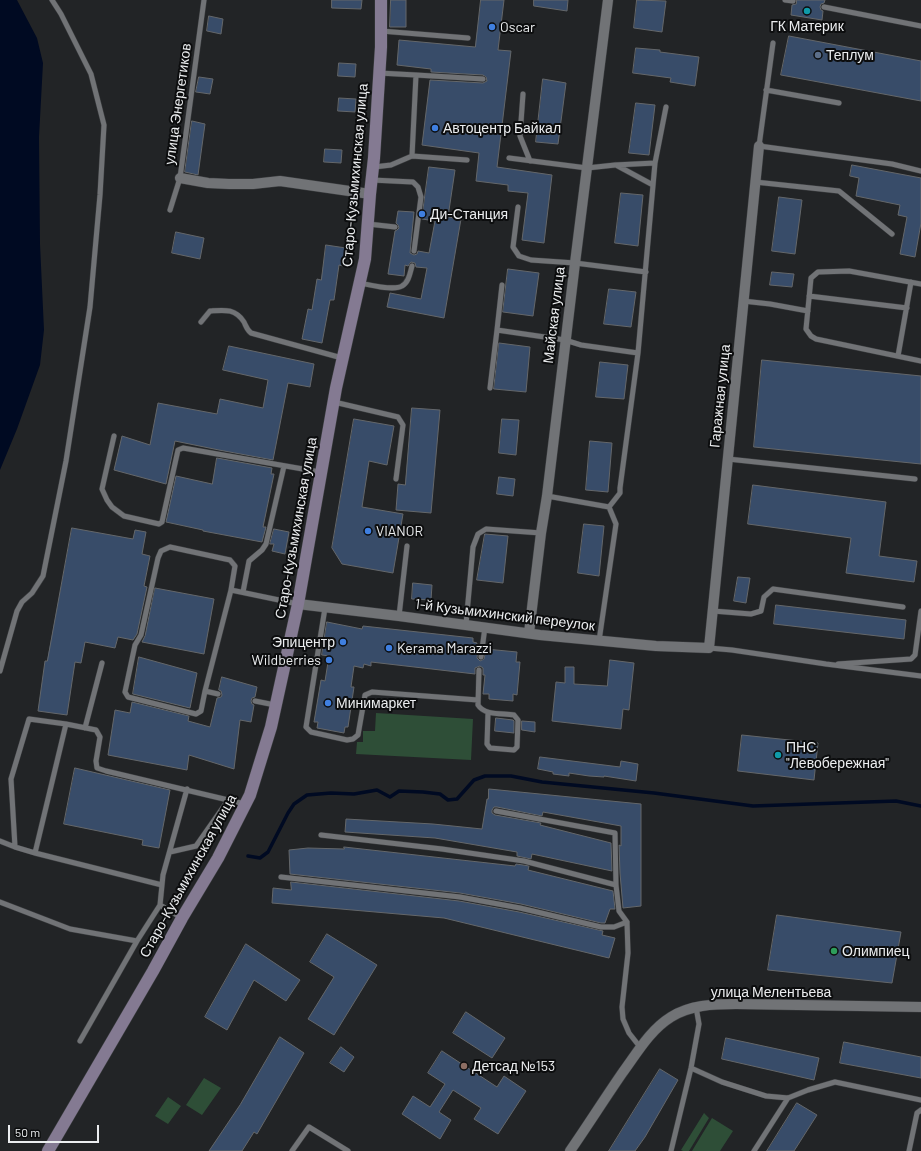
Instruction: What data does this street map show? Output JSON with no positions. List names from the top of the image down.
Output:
{
  "streets": {
    "main road": ["Старо-Кузьмихинская улица"],
    "street": [
      "Майская улица",
      "Гаражная улица",
      "1-й Кузьмихинский переулок",
      "улица Мелентьева"
    ],
    "lane": ["улица Энергетиков"]
  },
  "crossings": [
    ["Старо-Кузьмихинская улица", "1-й Кузьмихинский переулок"],
    ["Майская улица", "1-й Кузьмихинский переулок"],
    ["Гаражная улица", "1-й Кузьмихинский переулок"]
  ],
  "places": [
    "ГК Материк",
    "Oscar",
    "Теплум",
    "Автоцентр Байкал",
    "Ди-Станция",
    "VIANOR",
    "Эпицентр",
    "Kerama Marazzi",
    "Wildberries",
    "Минимаркет",
    "ПНС \"Левобережная\"",
    "Олимпиец",
    "Детсад №153"
  ],
  "scale_bar": "50 m"
}
